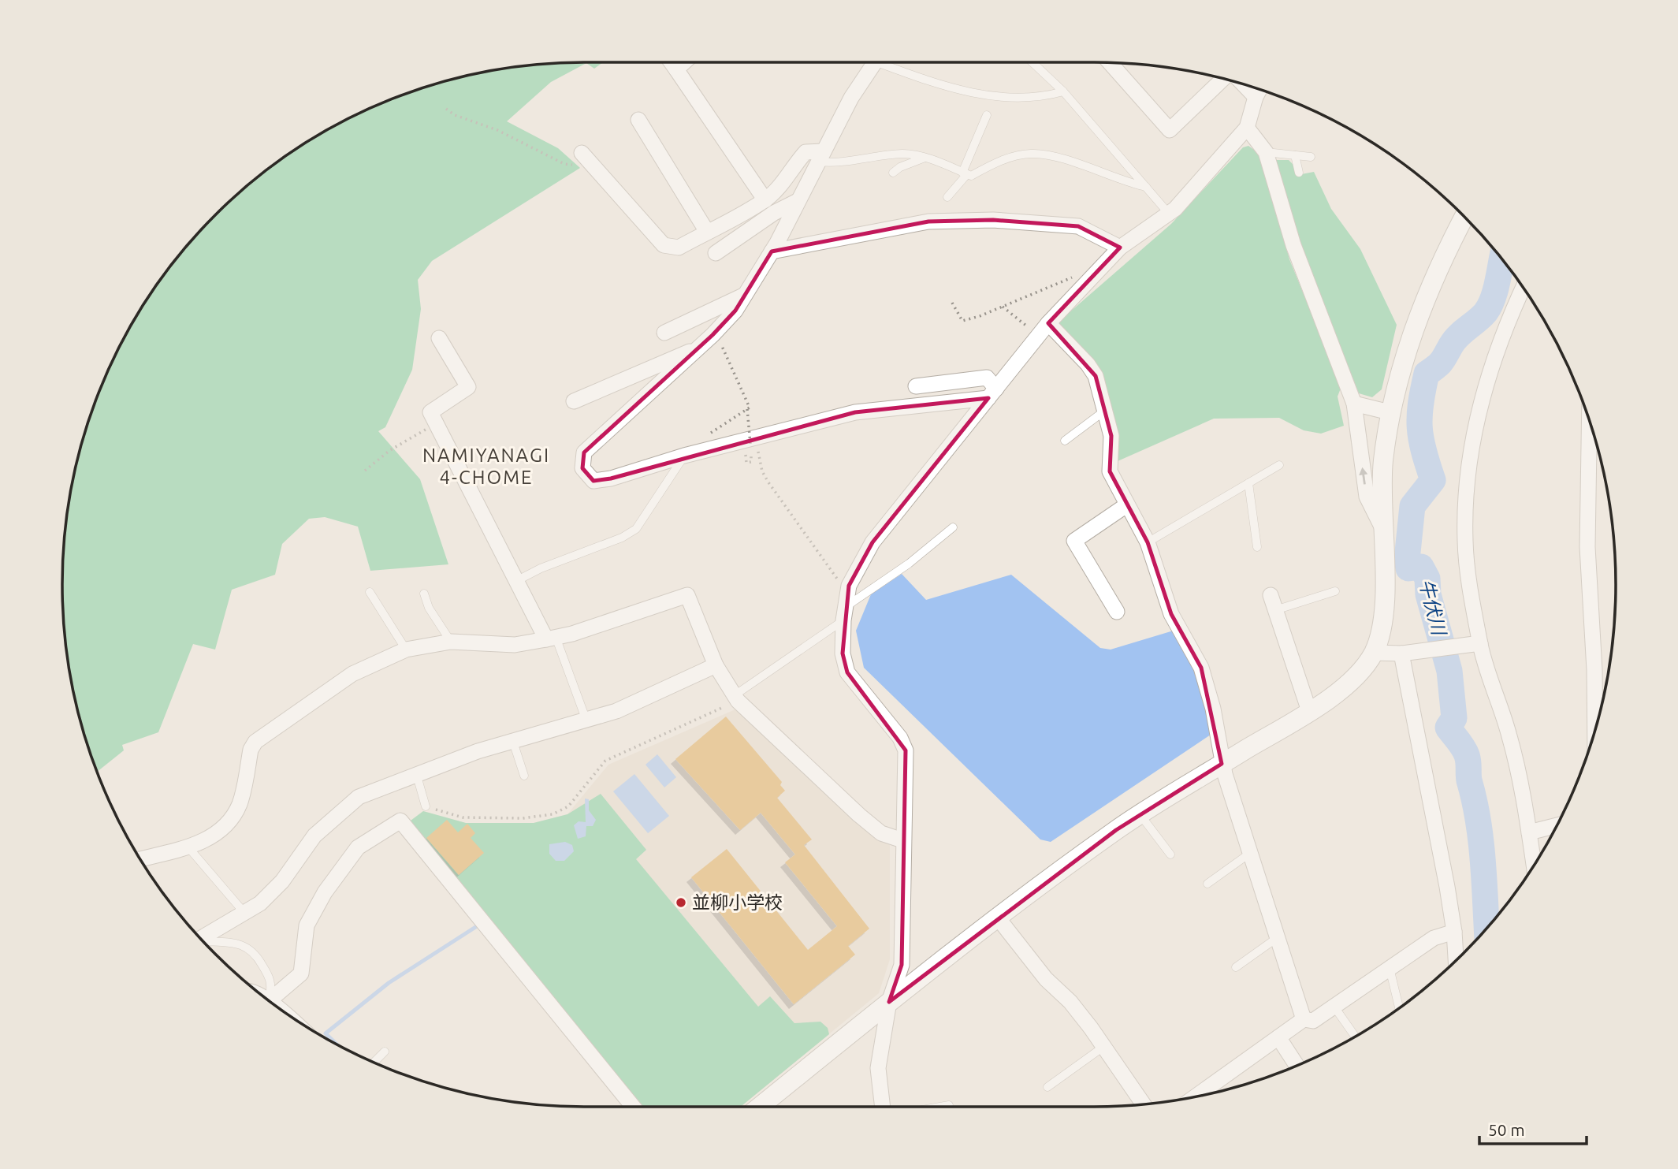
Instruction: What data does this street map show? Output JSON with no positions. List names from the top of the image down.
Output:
{
  "districts": ["NAMIYANAGI 4-CHOME"],
  "water": ["牛伏川"],
  "places": ["並柳小学校"],
  "scale_bar": "50 m"
}
